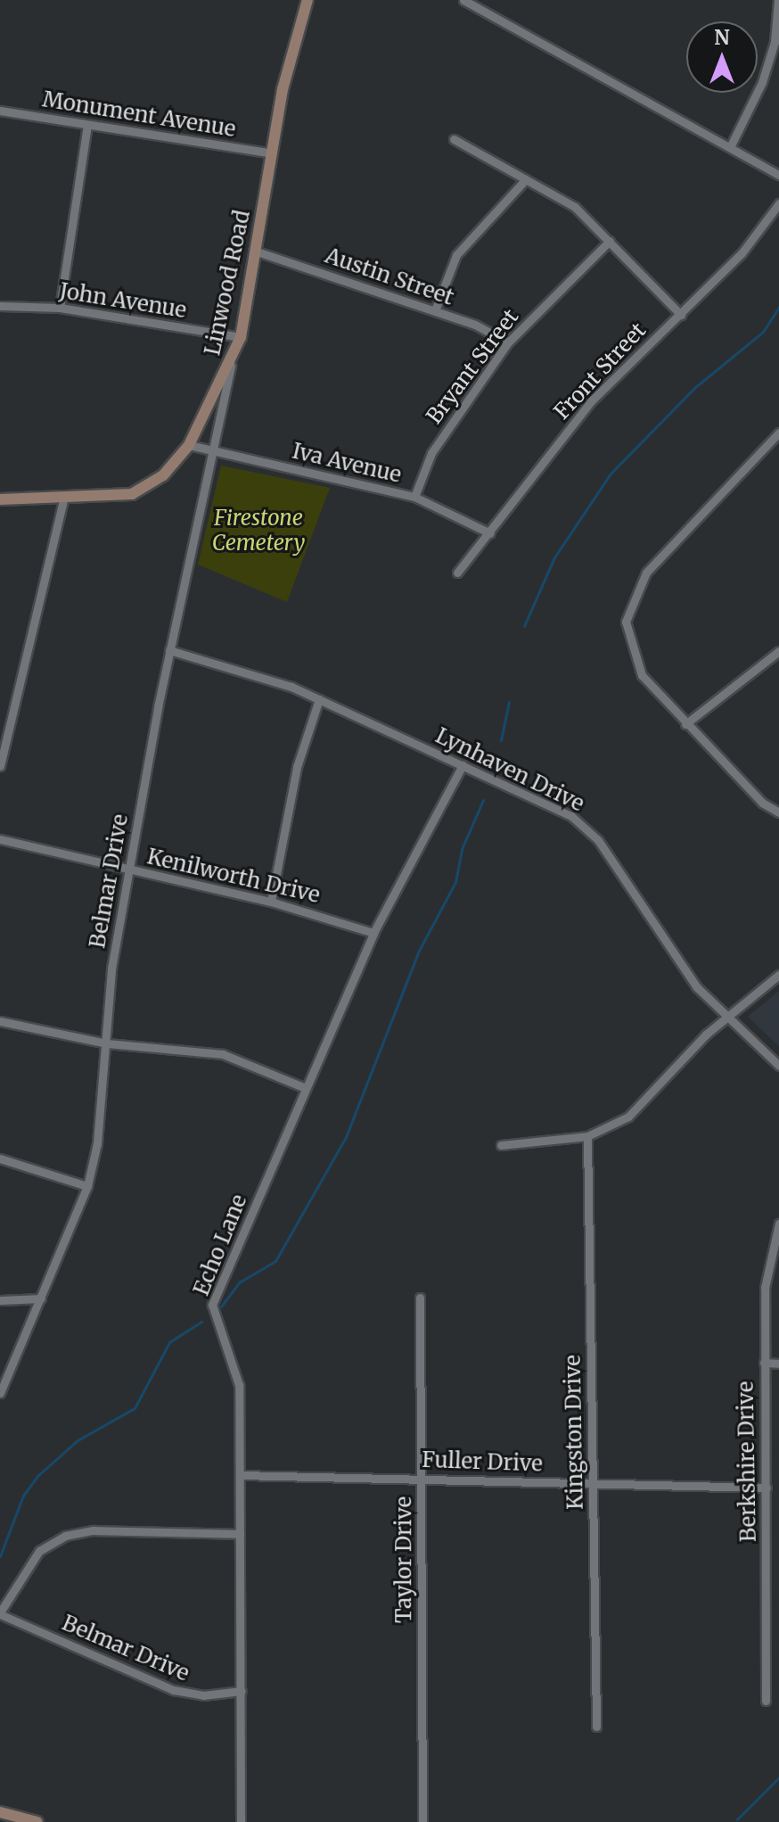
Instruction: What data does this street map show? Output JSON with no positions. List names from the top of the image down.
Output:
{
  "streets": {
    "main road": ["Linwood Road"],
    "street": [
      "Monument Avenue",
      "Austin Street",
      "John Avenue",
      "Bryant Street",
      "Front Street",
      "Iva Avenue",
      "Lynhaven Drive",
      "Kenilworth Drive",
      "Belmar Drive",
      "Echo Lane",
      "Kingston Drive",
      "Fuller Drive",
      "Berkshire Drive",
      "Taylor Drive"
    ]
  },
  "crossings": [
    ["Monument Avenue", "Linwood Road"],
    ["Austin Street", "Linwood Road"],
    ["Austin Street", "Bryant Street"],
    ["Linwood Road", "John Avenue"],
    ["Linwood Road", "Iva Avenue"],
    ["Linwood Road", "Belmar Drive"],
    ["Bryant Street", "Iva Avenue"],
    ["Front Street", "Iva Avenue"],
    ["Iva Avenue", "Belmar Drive"],
    ["Lynhaven Drive", "Belmar Drive"],
    ["Lynhaven Drive", "Echo Lane"],
    ["Kenilworth Drive", "Belmar Drive"],
    ["Kenilworth Drive", "Echo Lane"],
    ["Belmar Drive", "Echo Lane"],
    ["Echo Lane", "Fuller Drive"],
    ["Kingston Drive", "Fuller Drive"],
    ["Fuller Drive", "Berkshire Drive"],
    ["Fuller Drive", "Taylor Drive"]
  ],
  "parks": ["Firestone Cemetery"],
  "north": "top"
}
